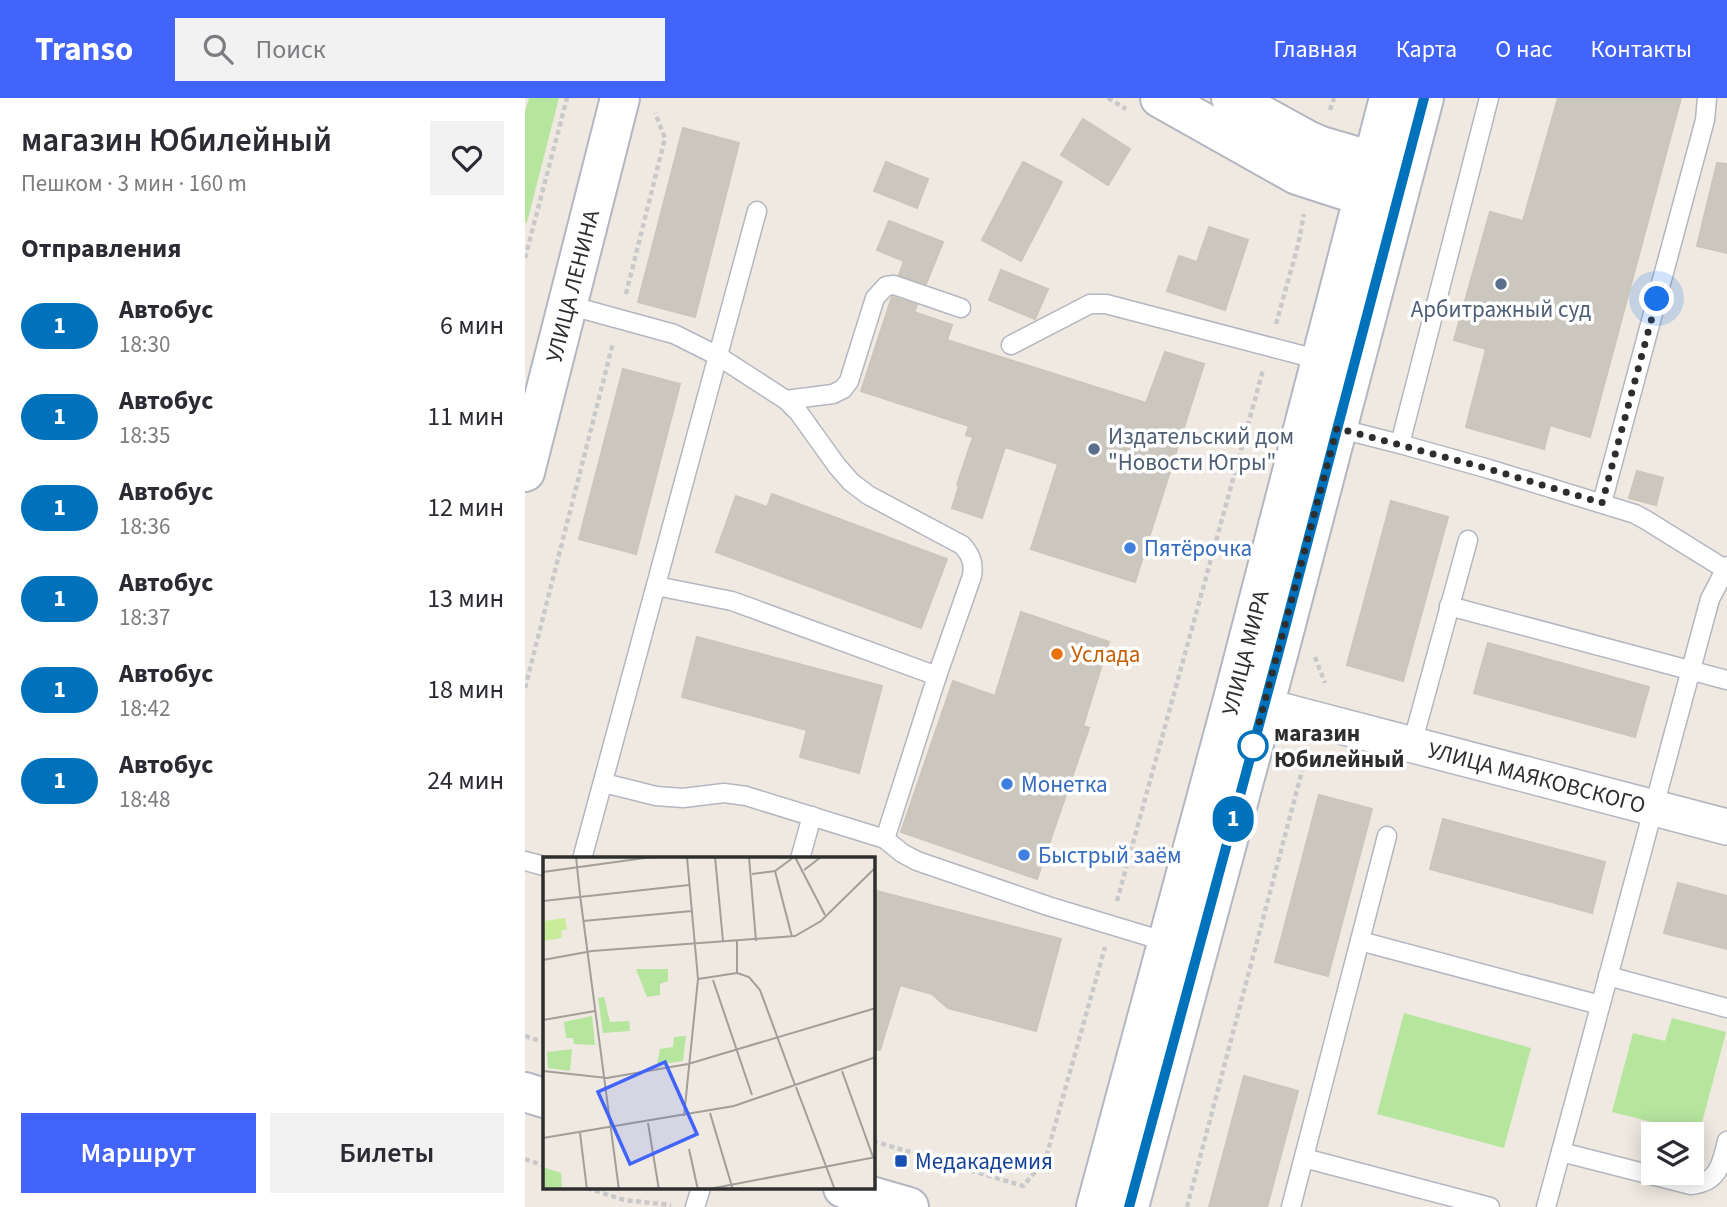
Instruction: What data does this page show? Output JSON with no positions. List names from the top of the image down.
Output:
{
  "streets": {
    "main road": ["УЛИЦА ЛЕНИНА", "УЛИЦА МИРА"],
    "street": ["УЛИЦА МАЯКОВСКОГО"]
  },
  "crossings": [
    ["УЛИЦА МИРА", "УЛИЦА МАЯКОВСКОГО"]
  ],
  "places": {
    "other": [
      "Арбитражный суд",
      "Издательский дом \"Новости Югры\"",
      "Пятёрочка",
      "Услада",
      "магазин Юбилейный",
      "Монетка",
      "Быстрый заём"
    ],
    "transit": ["Медакадемия"]
  },
  "lines": ["bus line 1"],
  "page": {
    "header": "Transo",
    "search": "Поиск",
    "nav": [
      "Главная",
      "Карта",
      "О нас",
      "Контакты"
    ],
    "heading": [
      ["магазин Юбилейный", "Пешком · 3 мин · 160 m"],
      "Отправления"
    ],
    "on_map": "1",
    "list": [
      {
        "mark": "1",
        "name": "Автобус",
        "note": "18:30",
        "value": "6 мин"
      },
      {
        "mark": "1",
        "name": "Автобус",
        "note": "18:35",
        "value": "11 мин"
      },
      {
        "mark": "1",
        "name": "Автобус",
        "note": "18:36",
        "value": "12 мин"
      },
      {
        "mark": "1",
        "name": "Автобус",
        "note": "18:37",
        "value": "13 мин"
      },
      {
        "mark": "1",
        "name": "Автобус",
        "note": "18:42",
        "value": "18 мин"
      },
      {
        "mark": "1",
        "name": "Автобус",
        "note": "18:48",
        "value": "24 мин"
      }
    ],
    "buttons": ["Маршрут", "Билеты"]
  }
}
